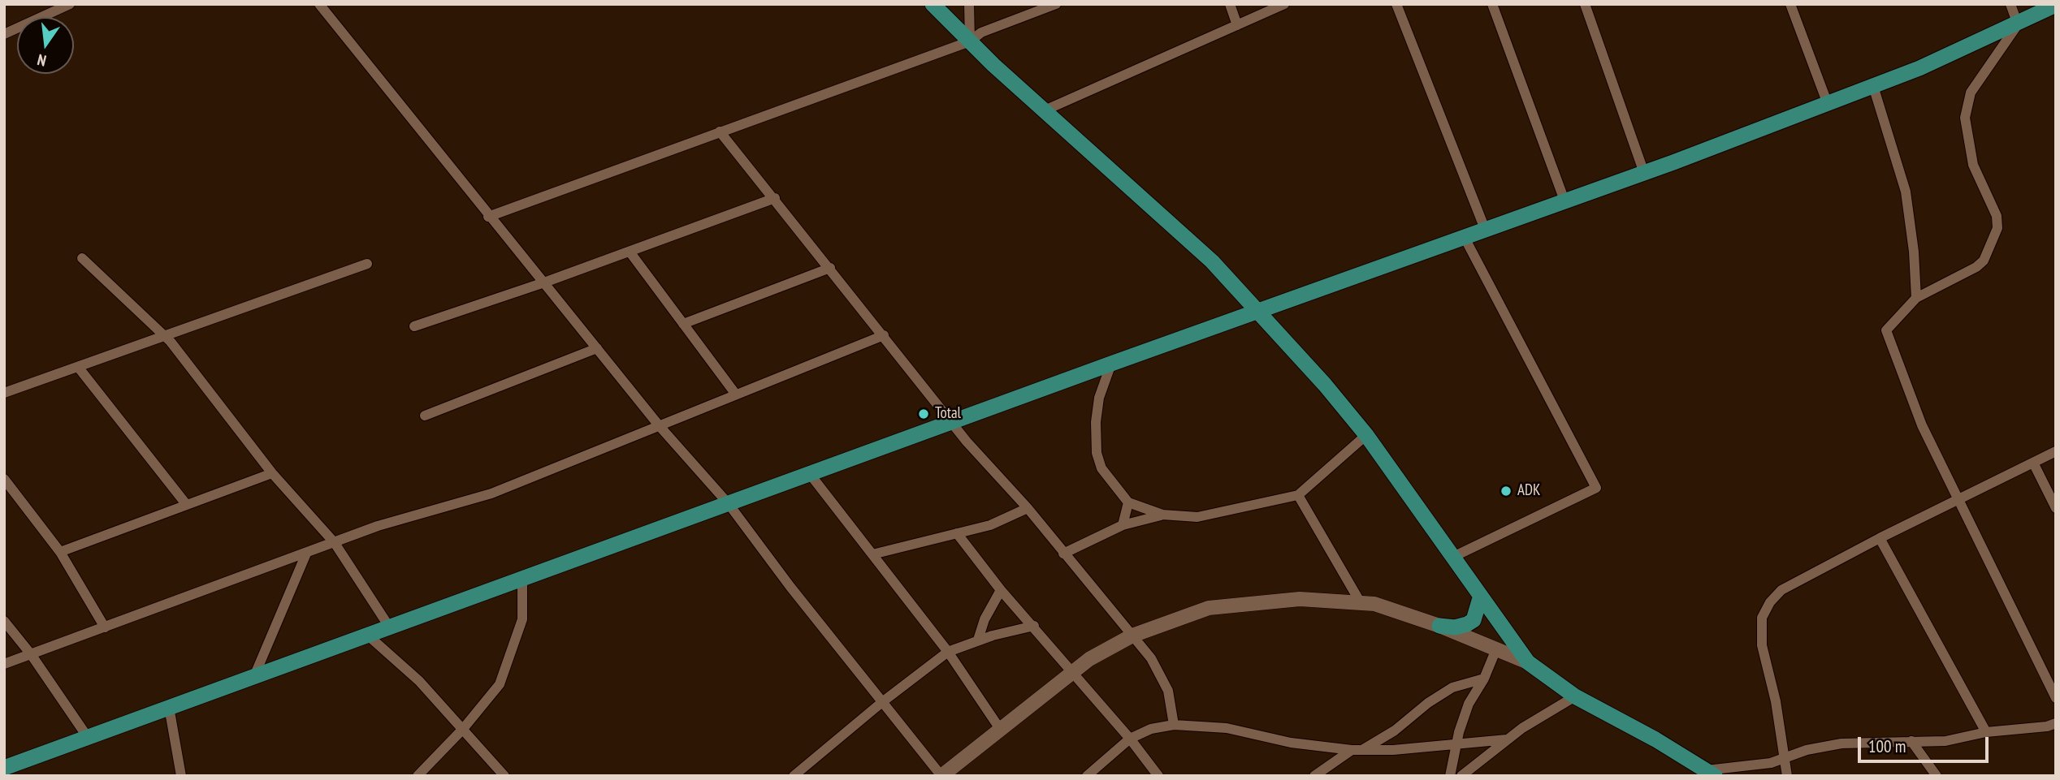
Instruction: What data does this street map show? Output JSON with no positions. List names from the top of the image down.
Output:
{
  "places": ["Total", "ADK"],
  "scale_bar": "100 m",
  "north": "bottom"
}
